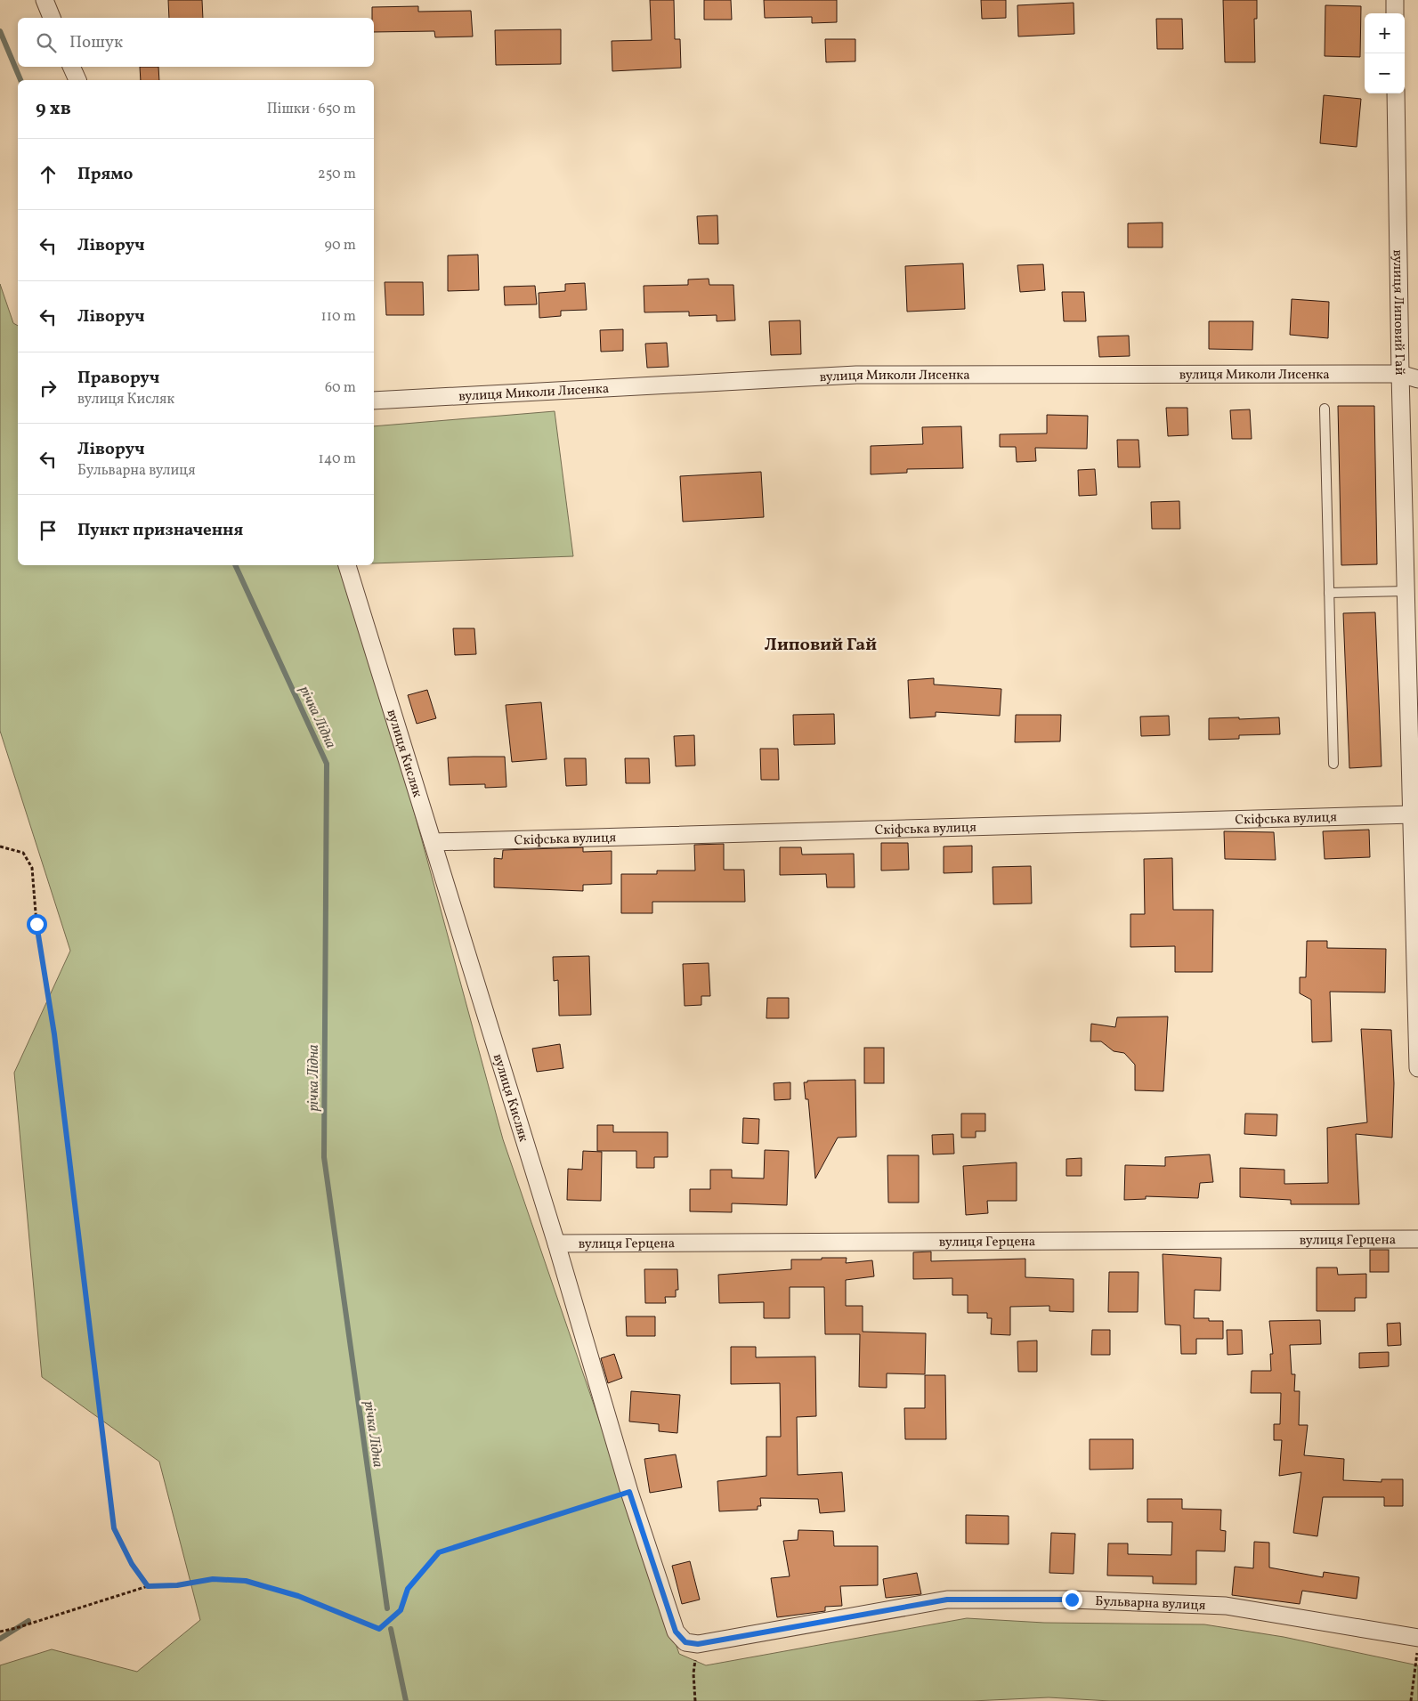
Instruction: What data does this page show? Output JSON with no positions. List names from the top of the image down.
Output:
{
  "streets": {
    "street": [
      "вулиця Липовий Гай",
      "вулиця Миколи Лисенка",
      "вулиця Кисляк",
      "Скіфська вулиця",
      "вулиця Герцена",
      "Бульварна вулиця"
    ]
  },
  "crossings": [
    ["вулиця Липовий Гай", "вулиця Миколи Лисенка"],
    ["вулиця Липовий Гай", "Скіфська вулиця"],
    ["вулиця Кисляк", "Скіфська вулиця"],
    ["вулиця Кисляк", "вулиця Герцена"],
    ["вулиця Кисляк", "Бульварна вулиця"]
  ],
  "districts": ["Липовий Гай"],
  "water": ["річка Лідна"],
  "page": {
    "map_buttons": ["+", "−"],
    "search": "Пошук",
    "heading": ["9 хв", "Пішки · 650 m"],
    "list": [
      ["Прямо", "250 m"],
      ["Ліворуч", "90 m"],
      ["Ліворуч", "110 m"],
      ["Праворуч", "вулиця Кисляк", "60 m"],
      ["Ліворуч", "Бульварна вулиця", "140 m"],
      "Пункт призначення"
    ]
  }
}
